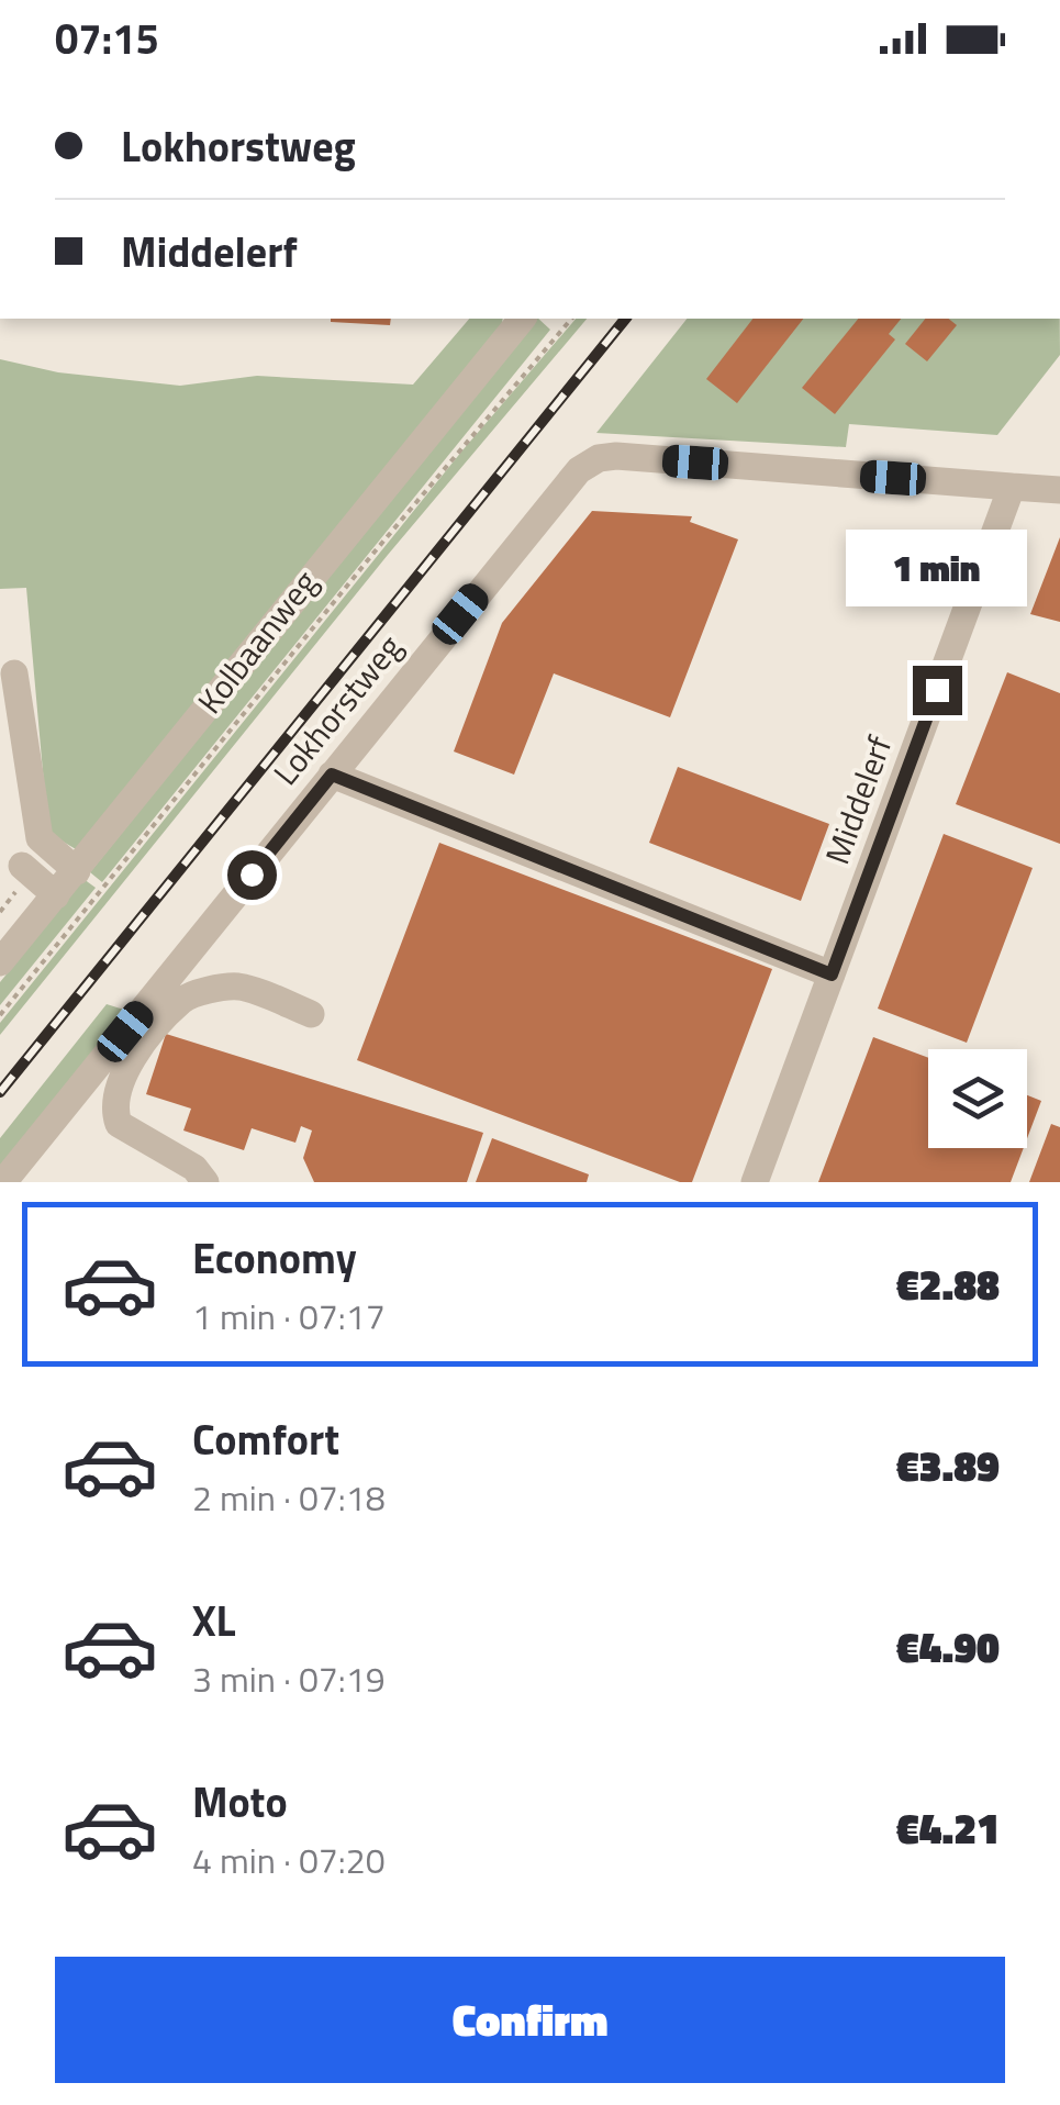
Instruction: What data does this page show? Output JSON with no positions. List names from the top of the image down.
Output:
{
  "streets": {
    "street": ["Kolbaanweg", "Lokhorstweg", "Middelerf"]
  },
  "crossings": [
    ["Lokhorstweg", "Middelerf"]
  ],
  "page": {
    "status": "07:15",
    "banner": ["Lokhorstweg", "Middelerf"],
    "bubble": "1 min",
    "list": [
      {
        "name": "Economy",
        "note": "1 min · 07:17",
        "value": "€2.88"
      },
      {
        "name": "Comfort",
        "note": "2 min · 07:18",
        "value": "€3.89"
      },
      {
        "name": "XL",
        "note": "3 min · 07:19",
        "value": "€4.90"
      },
      {
        "name": "Moto",
        "note": "4 min · 07:20",
        "value": "€4.21"
      }
    ],
    "buttons": "Confirm"
  }
}
